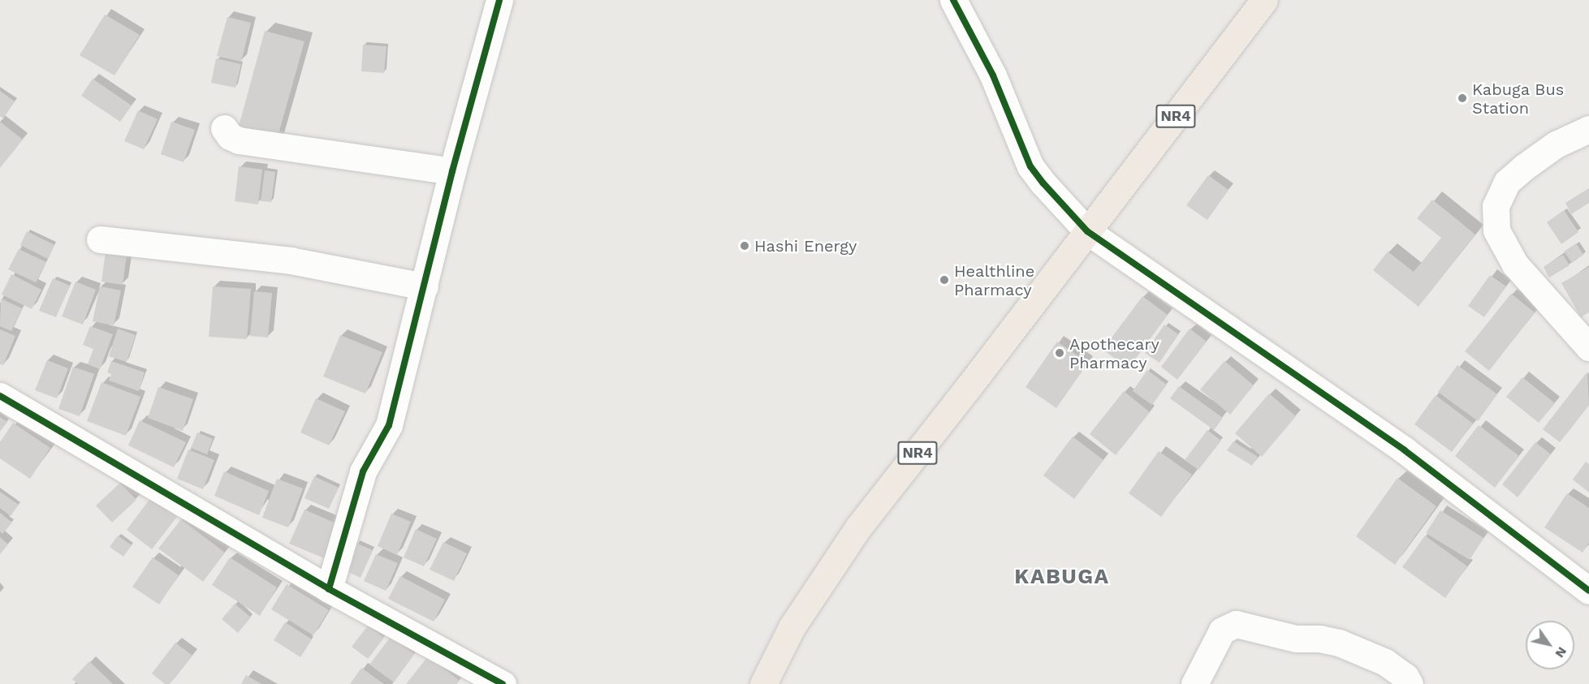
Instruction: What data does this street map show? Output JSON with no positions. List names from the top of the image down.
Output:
{
  "streets": {
    "highway": ["NR4"]
  },
  "districts": ["KABUGA"],
  "places": [
    "Kabuga Bus Station",
    "Hashi Energy",
    "Healthline Pharmacy",
    "Apothecary Pharmacy"
  ],
  "north": "bottom right"
}
